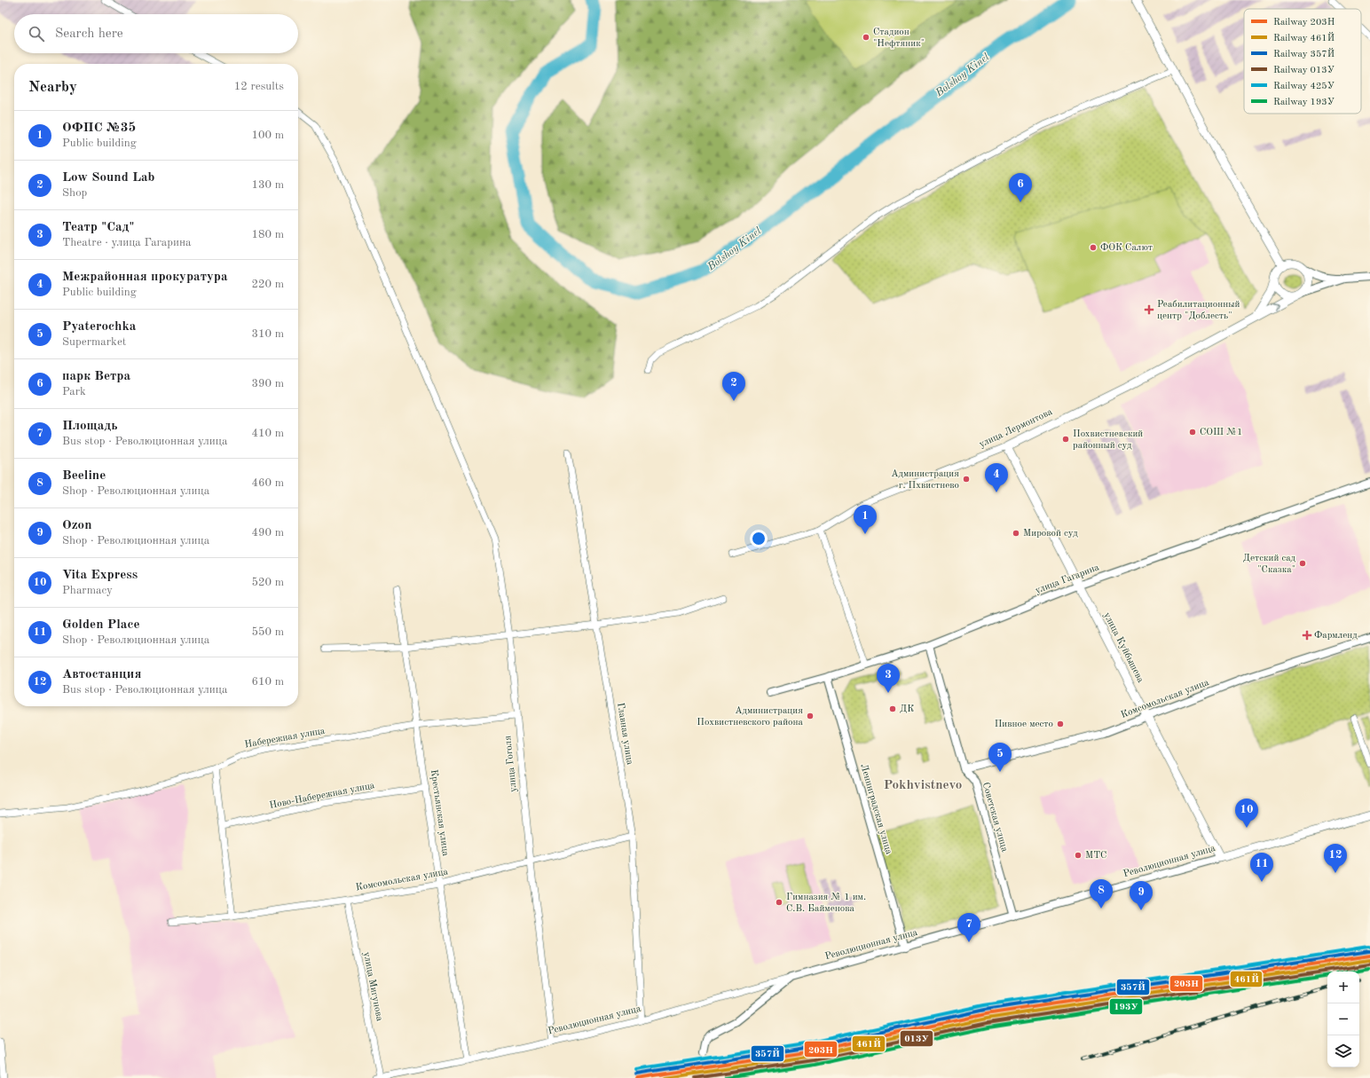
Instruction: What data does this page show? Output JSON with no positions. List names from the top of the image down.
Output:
{
  "streets": {
    "main road": ["улица Лермонтова", "улица Куйбышева", "Революционная улица"],
    "street": [
      "улица Гагарина",
      "Комсомольская улица",
      "Главная улица",
      "Набережная улица",
      "улица Гоголя",
      "Ново-Набережная улица",
      "Ленинградская улица",
      "Крестьянская улица",
      "Советская улица",
      "улица Мигунова"
    ]
  },
  "crossings": [
    ["улица Лермонтова", "улица Куйбышева"],
    ["улица Гагарина", "улица Куйбышева"],
    ["улица Гагарина", "Ленинградская улица"],
    ["улица Гагарина", "Советская улица"],
    ["улица Куйбышева", "Комсомольская улица"],
    ["улица Куйбышева", "Революционная улица"],
    ["Комсомольская улица", "Главная улица"],
    ["Комсомольская улица", "улица Гоголя"],
    ["Комсомольская улица", "Крестьянская улица"],
    ["Комсомольская улица", "Советская улица"],
    ["Комсомольская улица", "улица Мигунова"],
    ["Главная улица", "Революционная улица"],
    ["Набережная улица", "улица Гоголя"],
    ["Набережная улица", "Крестьянская улица"],
    ["улица Гоголя", "Революционная улица"],
    ["Ново-Набережная улица", "Крестьянская улица"],
    ["Ленинградская улица", "Революционная улица"],
    ["Крестьянская улица", "Революционная улица"],
    ["Советская улица", "Революционная улица"],
    ["Революционная улица", "улица Мигунова"]
  ],
  "districts": ["Pokhvistnevo"],
  "water": ["Bolshoy Kinel"],
  "places": {
    "other": [
      "Стадион \"Нефтяник\"",
      "ФОК Салют",
      "СОШ №1",
      "Похвистневский районный суд",
      "Администрация г. Пхвистнево",
      "Мировой суд",
      "Детский сад \"Сказка\"",
      "ДК",
      "Администрация Похвистневского района",
      "Пивное место",
      "МТС",
      "Гимназия № 1 им. С.В. Байменова"
    ],
    "health": ["Реабилитационный центр \"Доблесть\"", "Фармленд"]
  },
  "lines": [
    "rail line 425У",
    "rail line 357Й",
    "rail line 203Н",
    "rail line 461Й",
    "rail line 013У",
    "rail line 193У"
  ],
  "legend": [
    "Railway 203Н",
    "Railway 461Й",
    "Railway 357Й",
    "Railway 013У",
    "Railway 425У",
    "Railway 193У"
  ],
  "page": {
    "search": "Search here",
    "heading": ["Nearby", "12 results"],
    "list": [
      {
        "mark": "1",
        "name": "ОФПС №35",
        "note": "Public building",
        "value": "100 m"
      },
      {
        "mark": "2",
        "name": "Low Sound Lab",
        "note": "Shop",
        "value": "130 m"
      },
      {
        "mark": "3",
        "name": "Театр \"Сад\"",
        "note": "Theatre · улица Гагарина",
        "value": "180 m"
      },
      {
        "mark": "4",
        "name": "Межрайонная прокуратура",
        "note": "Public building",
        "value": "220 m"
      },
      {
        "mark": "5",
        "name": "Pyaterochka",
        "note": "Supermarket",
        "value": "310 m"
      },
      {
        "mark": "6",
        "name": "парк Ветра",
        "note": "Park",
        "value": "390 m"
      },
      {
        "mark": "7",
        "name": "Площадь",
        "note": "Bus stop · Революционная улица",
        "value": "410 m"
      },
      {
        "mark": "8",
        "name": "Beeline",
        "note": "Shop · Революционная улица",
        "value": "460 m"
      },
      {
        "mark": "9",
        "name": "Ozon",
        "note": "Shop · Революционная улица",
        "value": "490 m"
      },
      {
        "mark": "10",
        "name": "Vita Express",
        "note": "Pharmacy",
        "value": "520 m"
      },
      {
        "mark": "11",
        "name": "Golden Place",
        "note": "Shop · Революционная улица",
        "value": "550 m"
      },
      {
        "mark": "12",
        "name": "Автостанция",
        "note": "Bus stop · Революционная улица",
        "value": "610 m"
      }
    ],
    "pins": [
      "6",
      "2",
      "4",
      "1",
      "3",
      "5",
      "10",
      "12",
      "11",
      "8",
      "9",
      "7"
    ],
    "map_buttons": ["+", "−"]
  }
}
